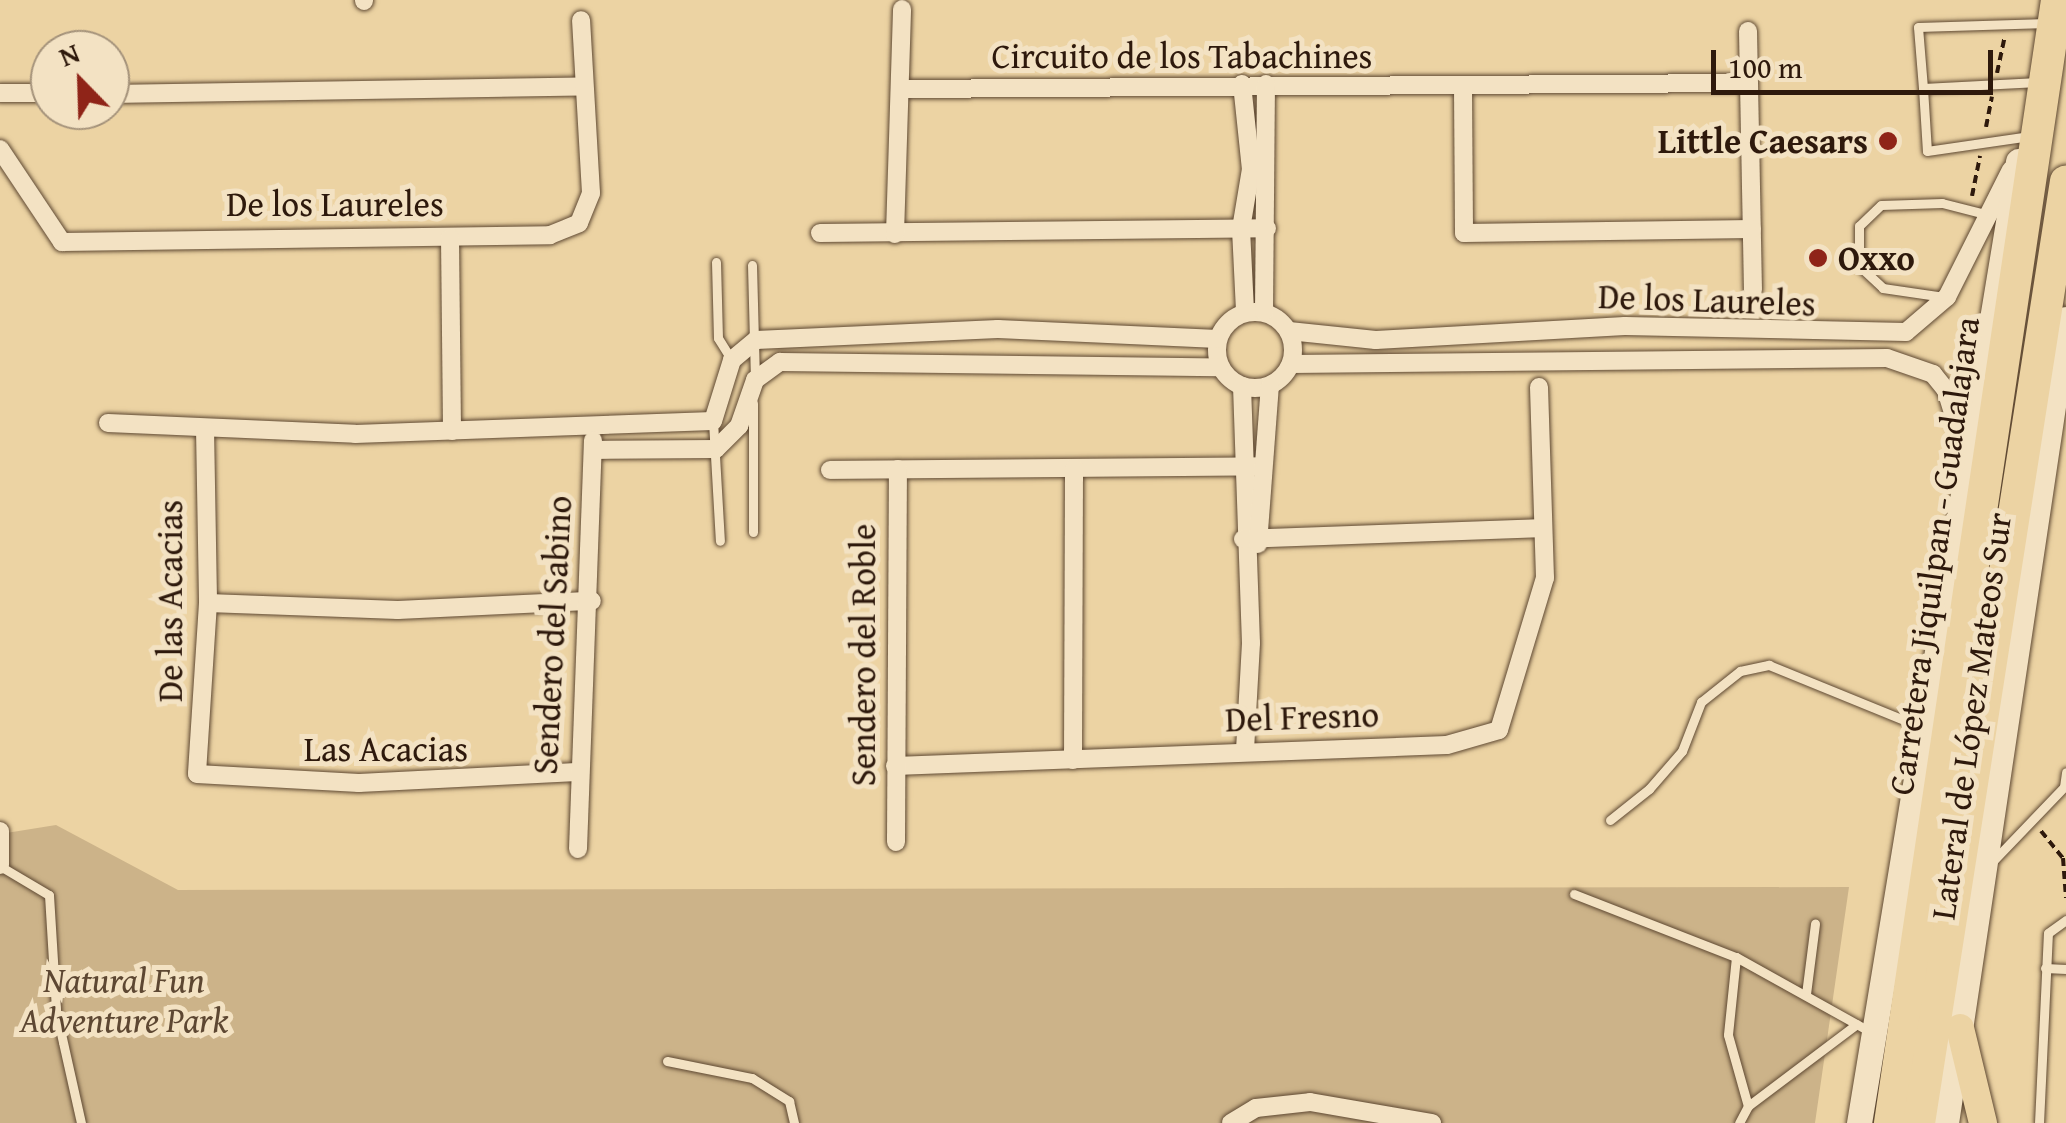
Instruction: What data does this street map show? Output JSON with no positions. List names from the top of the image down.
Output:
{
  "streets": {
    "highway": ["Carretera Jiquilpan - Guadalajara"],
    "street": [
      "Circuito de los Tabachines",
      "De los Laureles",
      "De las Acacias",
      "Sendero del Sabino",
      "Sendero del Roble",
      "Lateral de López Mateos Sur",
      "Del Fresno",
      "Las Acacias"
    ]
  },
  "crossings": [
    ["De los Laureles", "Lateral de López Mateos Sur"],
    ["Carretera Jiquilpan - Guadalajara", "Lateral de López Mateos Sur"],
    ["De las Acacias", "Las Acacias"],
    ["Sendero del Sabino", "Las Acacias"],
    ["Sendero del Roble", "Del Fresno"]
  ],
  "parks": ["Natural Fun Adventure Park"],
  "places": ["Little Caesars", "Oxxo"],
  "scale_bar": "100 m",
  "north": "top left"
}
